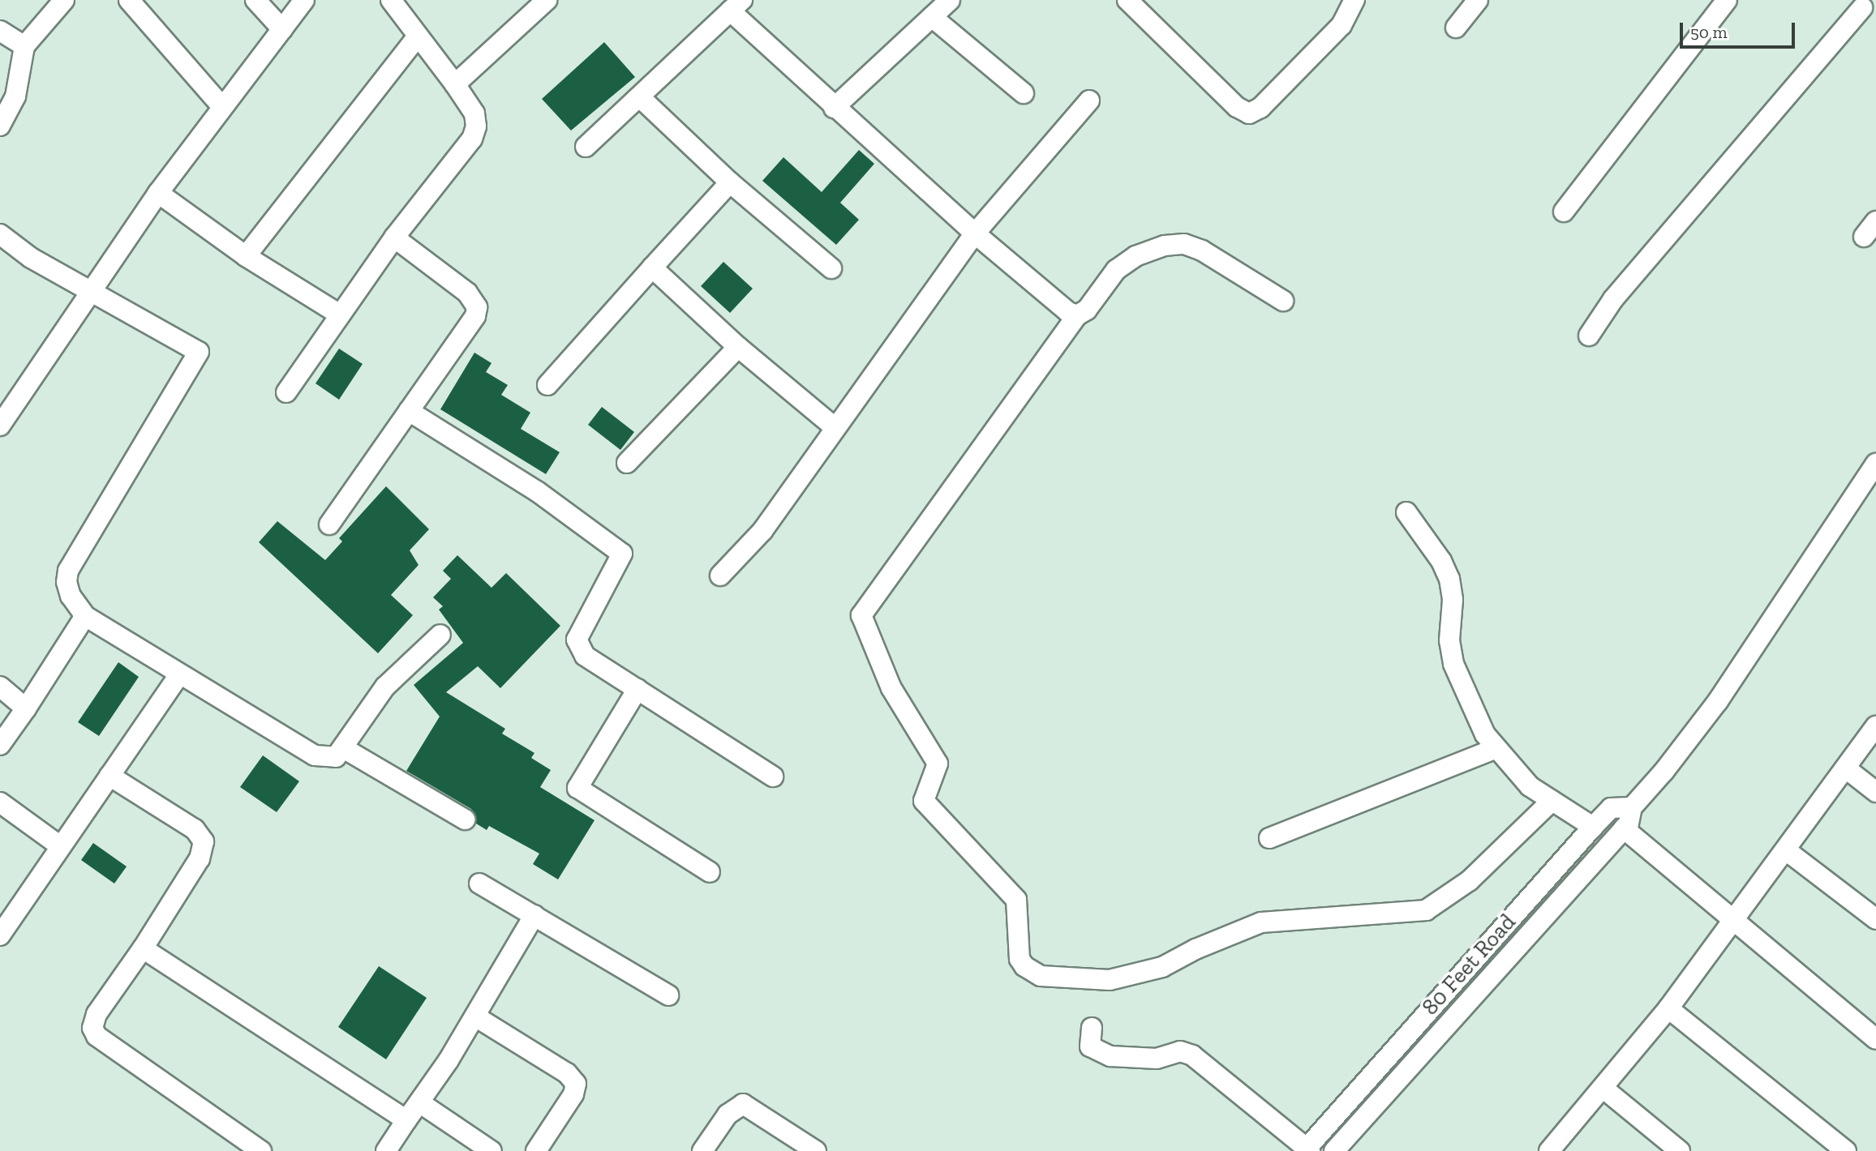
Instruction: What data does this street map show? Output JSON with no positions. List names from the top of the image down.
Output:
{
  "streets": {
    "street": ["80 Feet Road"]
  },
  "scale_bar": "50 m"
}
